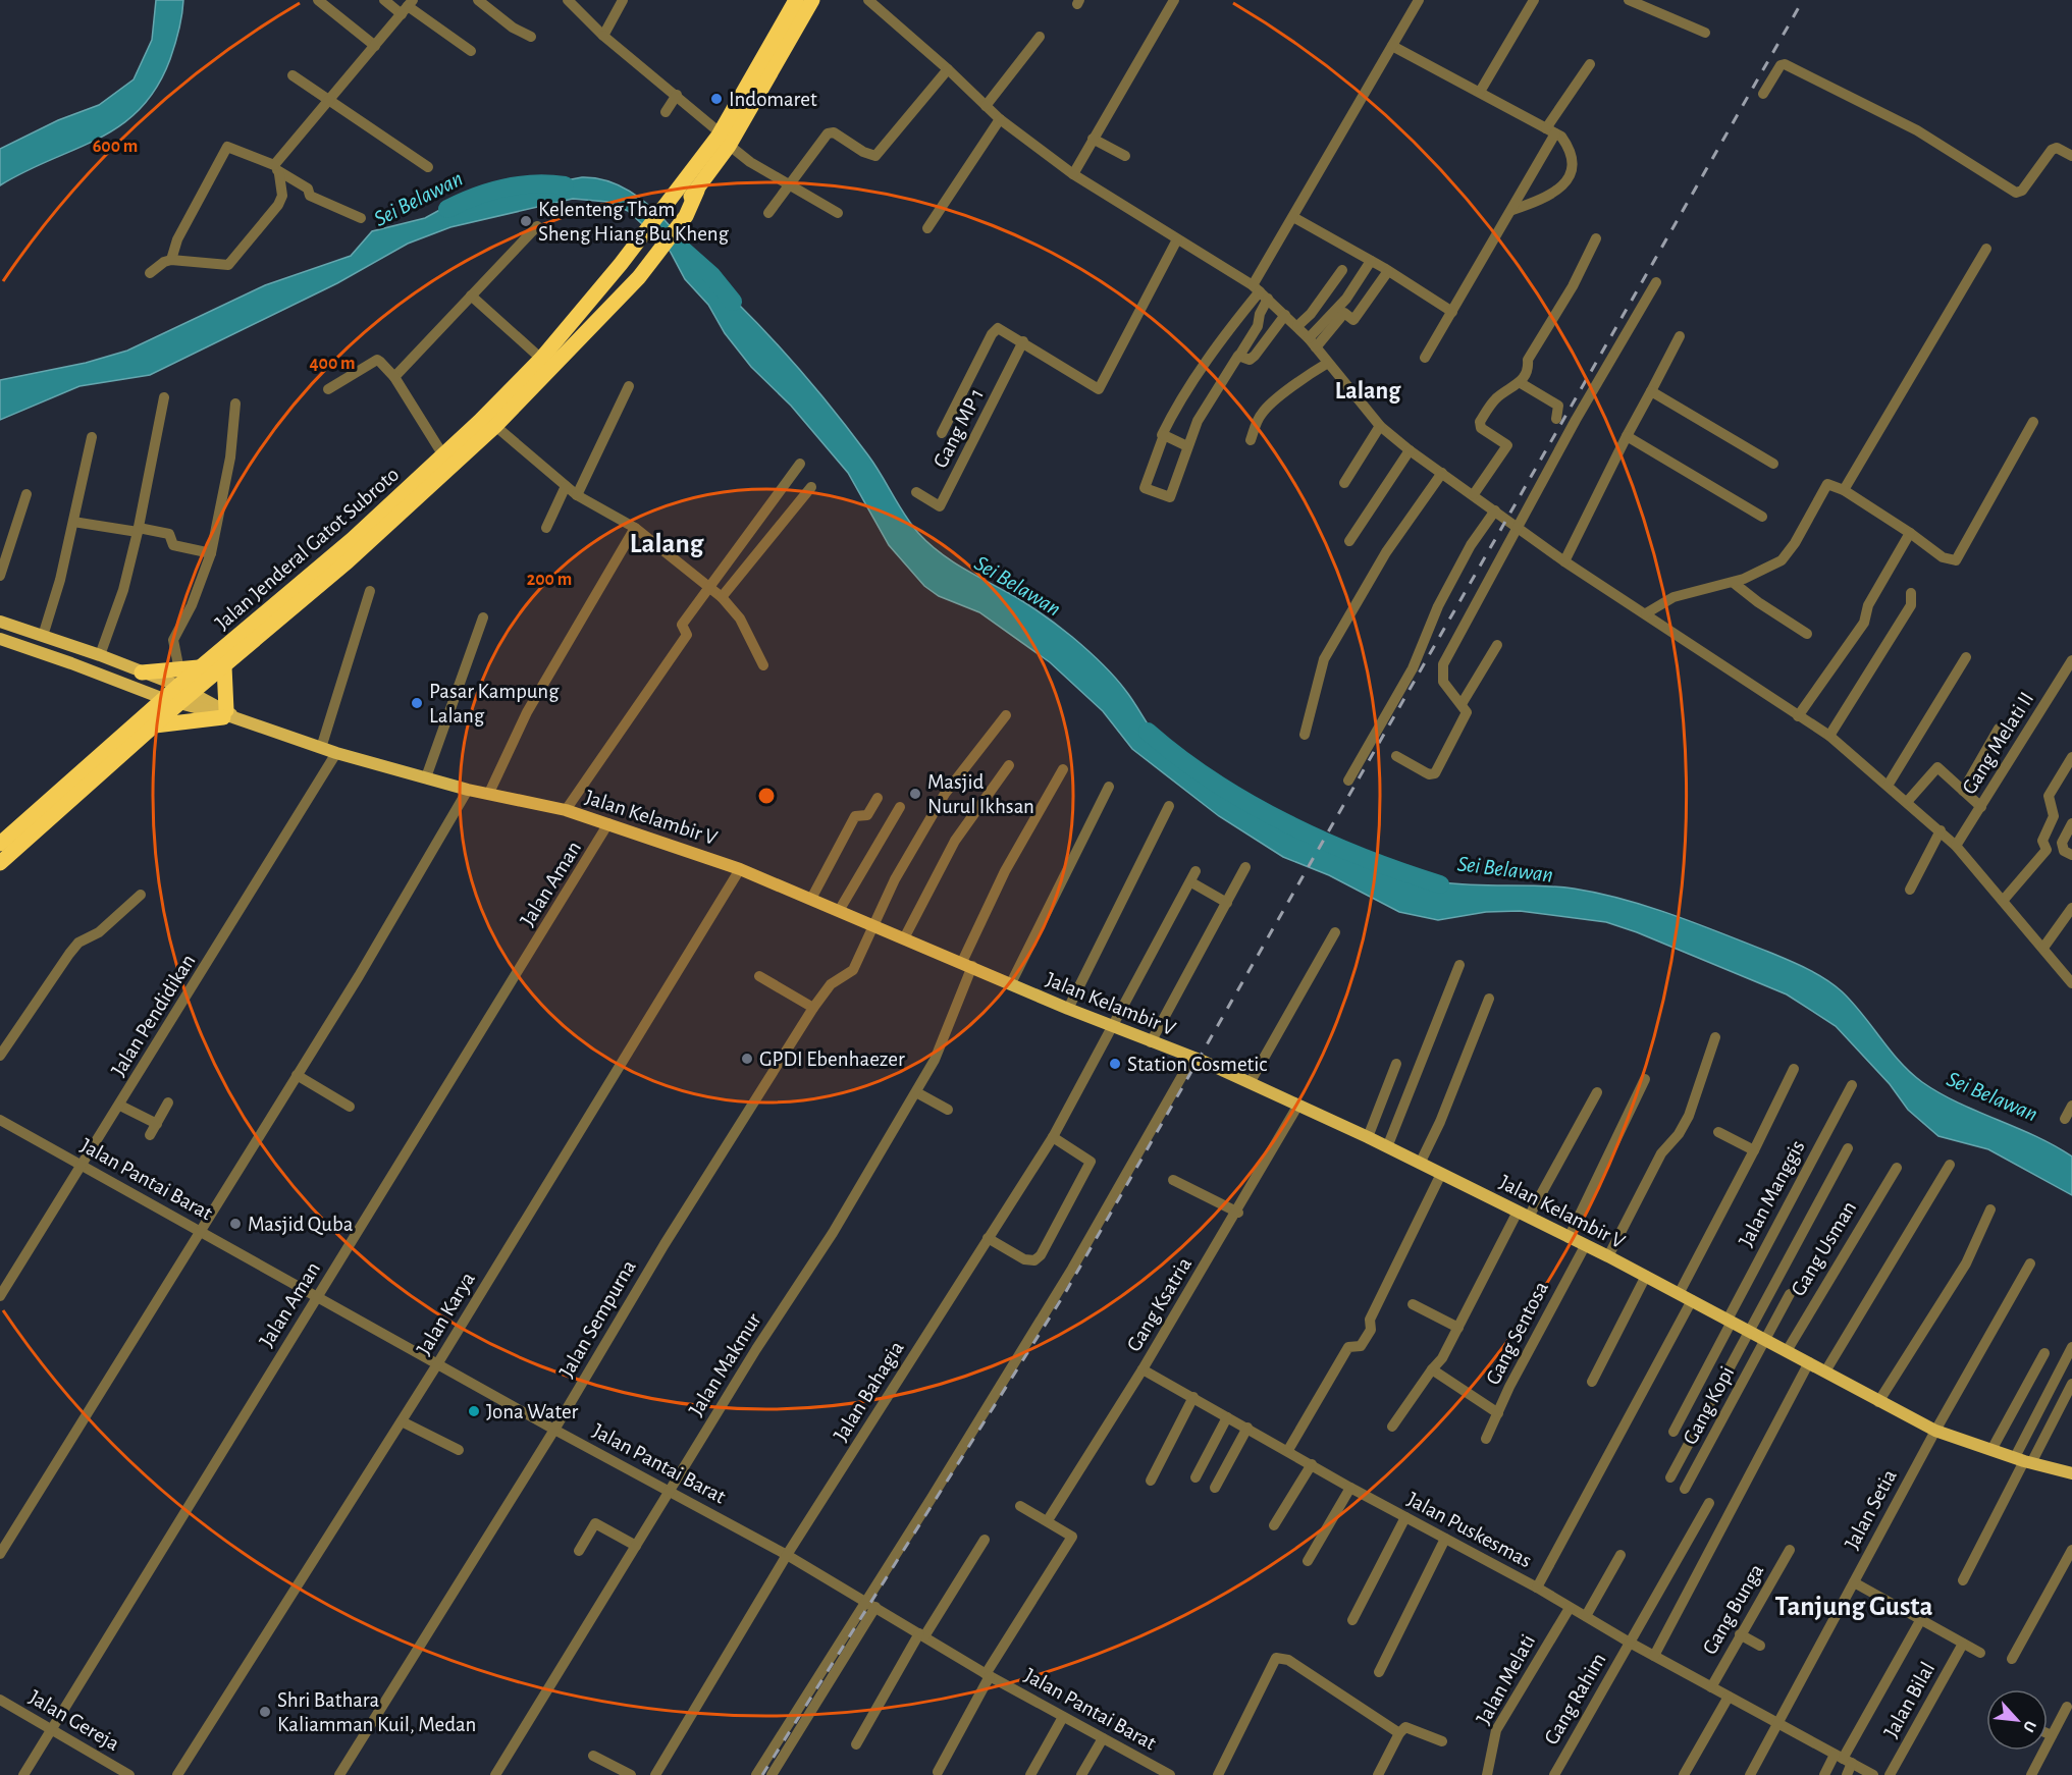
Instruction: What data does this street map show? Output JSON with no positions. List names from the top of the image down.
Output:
{
  "streets": {
    "highway": ["Jalan Jenderal Gatot Subroto"],
    "main road": ["Jalan Kelambir V"],
    "street": [
      "Gang MP 1",
      "Gang Melati II",
      "Jalan Aman",
      "Jalan Pendidikan",
      "Jalan Pantai Barat",
      "Jalan Manggis",
      "Gang Usman",
      "Gang Ksatria",
      "Jalan Karya",
      "Jalan Sempurna",
      "Gang Sentosa",
      "Jalan Makmur",
      "Jalan Bahagia",
      "Gang Kopi",
      "Jalan Setia",
      "Jalan Puskesmas",
      "Gang Bunga",
      "Jalan Melati",
      "Gang Rahim",
      "Jalan Bilal",
      "Jalan Gereja"
    ]
  },
  "crossings": [
    ["Jalan Jenderal Gatot Subroto", "Jalan Kelambir V"],
    ["Jalan Kelambir V", "Jalan Aman"],
    ["Jalan Kelambir V", "Jalan Pendidikan"],
    ["Jalan Kelambir V", "Jalan Manggis"],
    ["Jalan Kelambir V", "Gang Usman"],
    ["Jalan Kelambir V", "Gang Ksatria"],
    ["Jalan Kelambir V", "Jalan Karya"],
    ["Jalan Kelambir V", "Jalan Sempurna"],
    ["Jalan Kelambir V", "Gang Sentosa"],
    ["Jalan Kelambir V", "Jalan Makmur"],
    ["Jalan Kelambir V", "Jalan Bahagia"],
    ["Jalan Kelambir V", "Gang Kopi"],
    ["Jalan Kelambir V", "Jalan Setia"],
    ["Jalan Aman", "Jalan Pantai Barat"],
    ["Jalan Aman", "Jalan Gereja"],
    ["Jalan Pendidikan", "Jalan Pantai Barat"],
    ["Jalan Pantai Barat", "Jalan Karya"],
    ["Jalan Pantai Barat", "Jalan Sempurna"],
    ["Jalan Pantai Barat", "Jalan Makmur"],
    ["Jalan Pantai Barat", "Jalan Bahagia"],
    ["Gang Ksatria", "Jalan Puskesmas"],
    ["Jalan Setia", "Jalan Puskesmas"],
    ["Jalan Puskesmas", "Gang Bunga"],
    ["Jalan Puskesmas", "Jalan Melati"],
    ["Jalan Puskesmas", "Gang Rahim"]
  ],
  "districts": ["Lalang", "Lalang", "Tanjung Gusta"],
  "water": ["Sei Belawan"],
  "places": [
    "Indomaret",
    "Kelenteng Tham Sheng Hiang Bu Kheng",
    "Pasar Kampung Lalang",
    "Masjid Nurul Ikhsan",
    "GPDI Ebenhaezer",
    "Station Cosmetic",
    "Masjid Quba",
    "Jona Water",
    "Shri Bathara Kaliamman Kuil, Medan"
  ],
  "north": "bottom right",
  "rings": ["600 m", "400 m", "200 m"]
}
